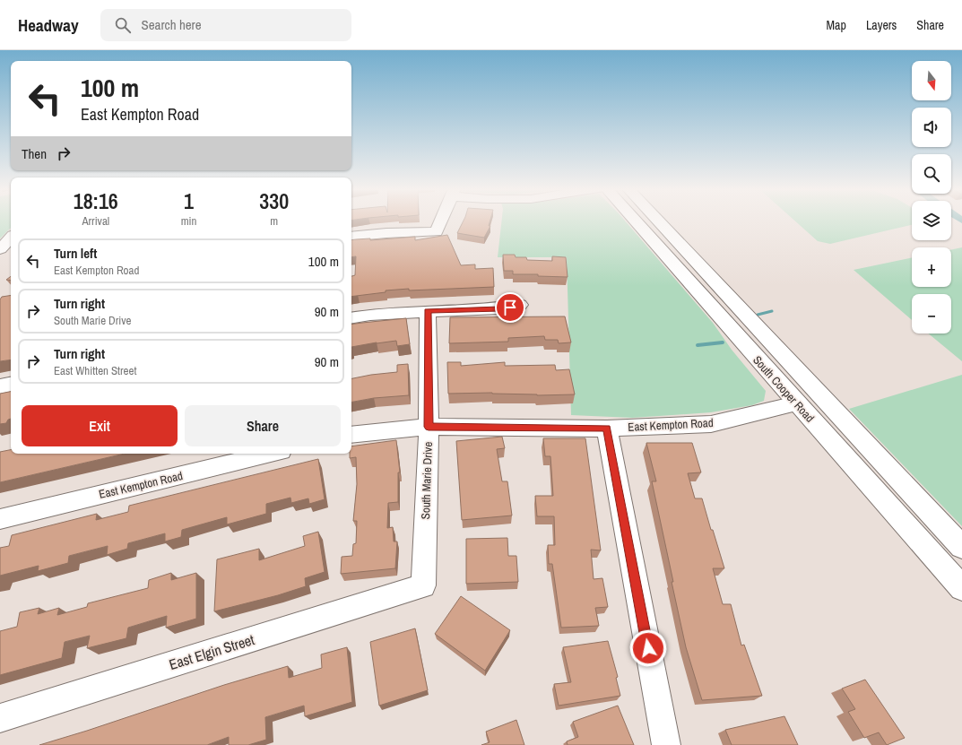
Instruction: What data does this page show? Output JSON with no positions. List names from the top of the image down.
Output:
{
  "streets": {
    "main road": ["South Cooper Road"],
    "street": ["East Kempton Road", "South Marie Drive", "East Elgin Street"]
  },
  "crossings": [
    ["South Cooper Road", "East Kempton Road"],
    ["East Kempton Road", "South Marie Drive"],
    ["South Marie Drive", "East Elgin Street"]
  ],
  "north": "bottom",
  "page": {
    "header": "Headway",
    "search": "Search here",
    "nav": ["Map", "Layers", "Share"],
    "map_buttons": ["+", "−"],
    "turn": ["100 m", "East Kempton Road"],
    "then": "Then",
    "eta": [
      "18:16",
      "Arrival",
      "1",
      "min",
      "330",
      "m"
    ],
    "list": [
      {
        "name": "Turn left",
        "note": "East Kempton Road",
        "value": "100 m"
      },
      {
        "name": "Turn right",
        "note": "South Marie Drive",
        "value": "90 m"
      },
      {
        "name": "Turn right",
        "note": "East Whitten Street",
        "value": "90 m"
      }
    ],
    "buttons": ["Exit", "Share"]
  }
}
